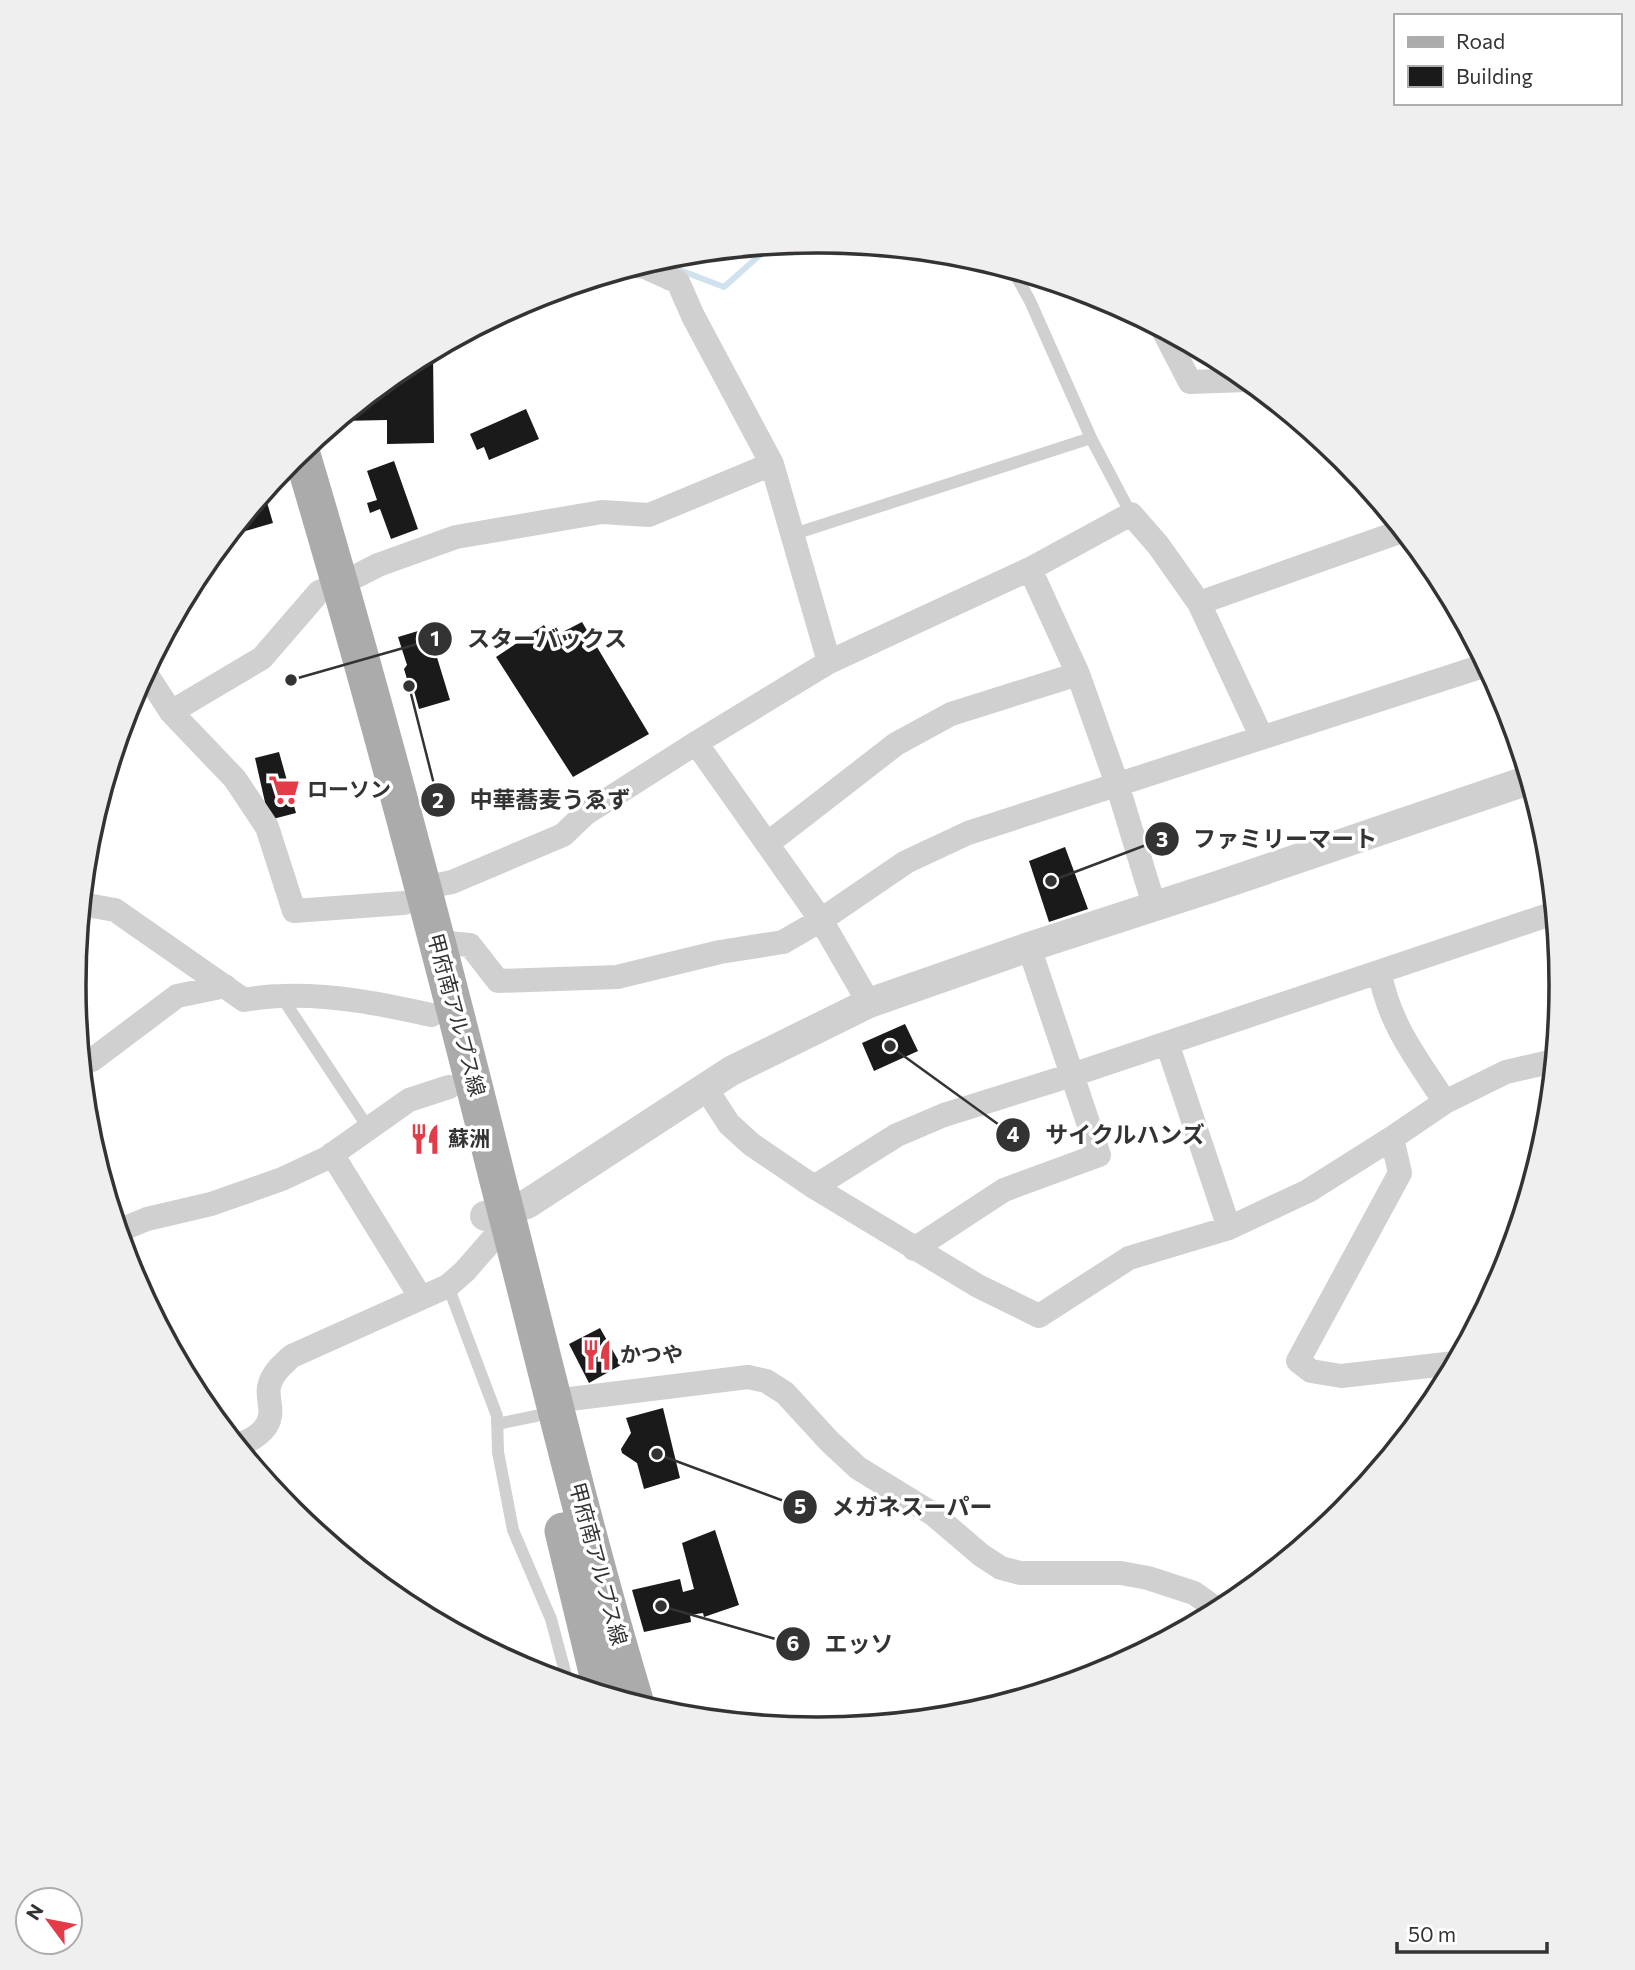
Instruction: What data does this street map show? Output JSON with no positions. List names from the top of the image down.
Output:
{
  "streets": {
    "main road": ["甲府南アルプス線"]
  },
  "places": {
    "other": [
      "スターバックス",
      "中華蕎麦うゑず",
      "ファミリーマート",
      "サイクルハンズ",
      "メガネスーパー",
      "エッソ"
    ],
    "supermarket": ["ローソン"],
    "restaurant": ["蘇洲", "かつや"]
  },
  "legend": ["Road", "Building"],
  "scale_bar": "50 m",
  "north": "top left"
}
